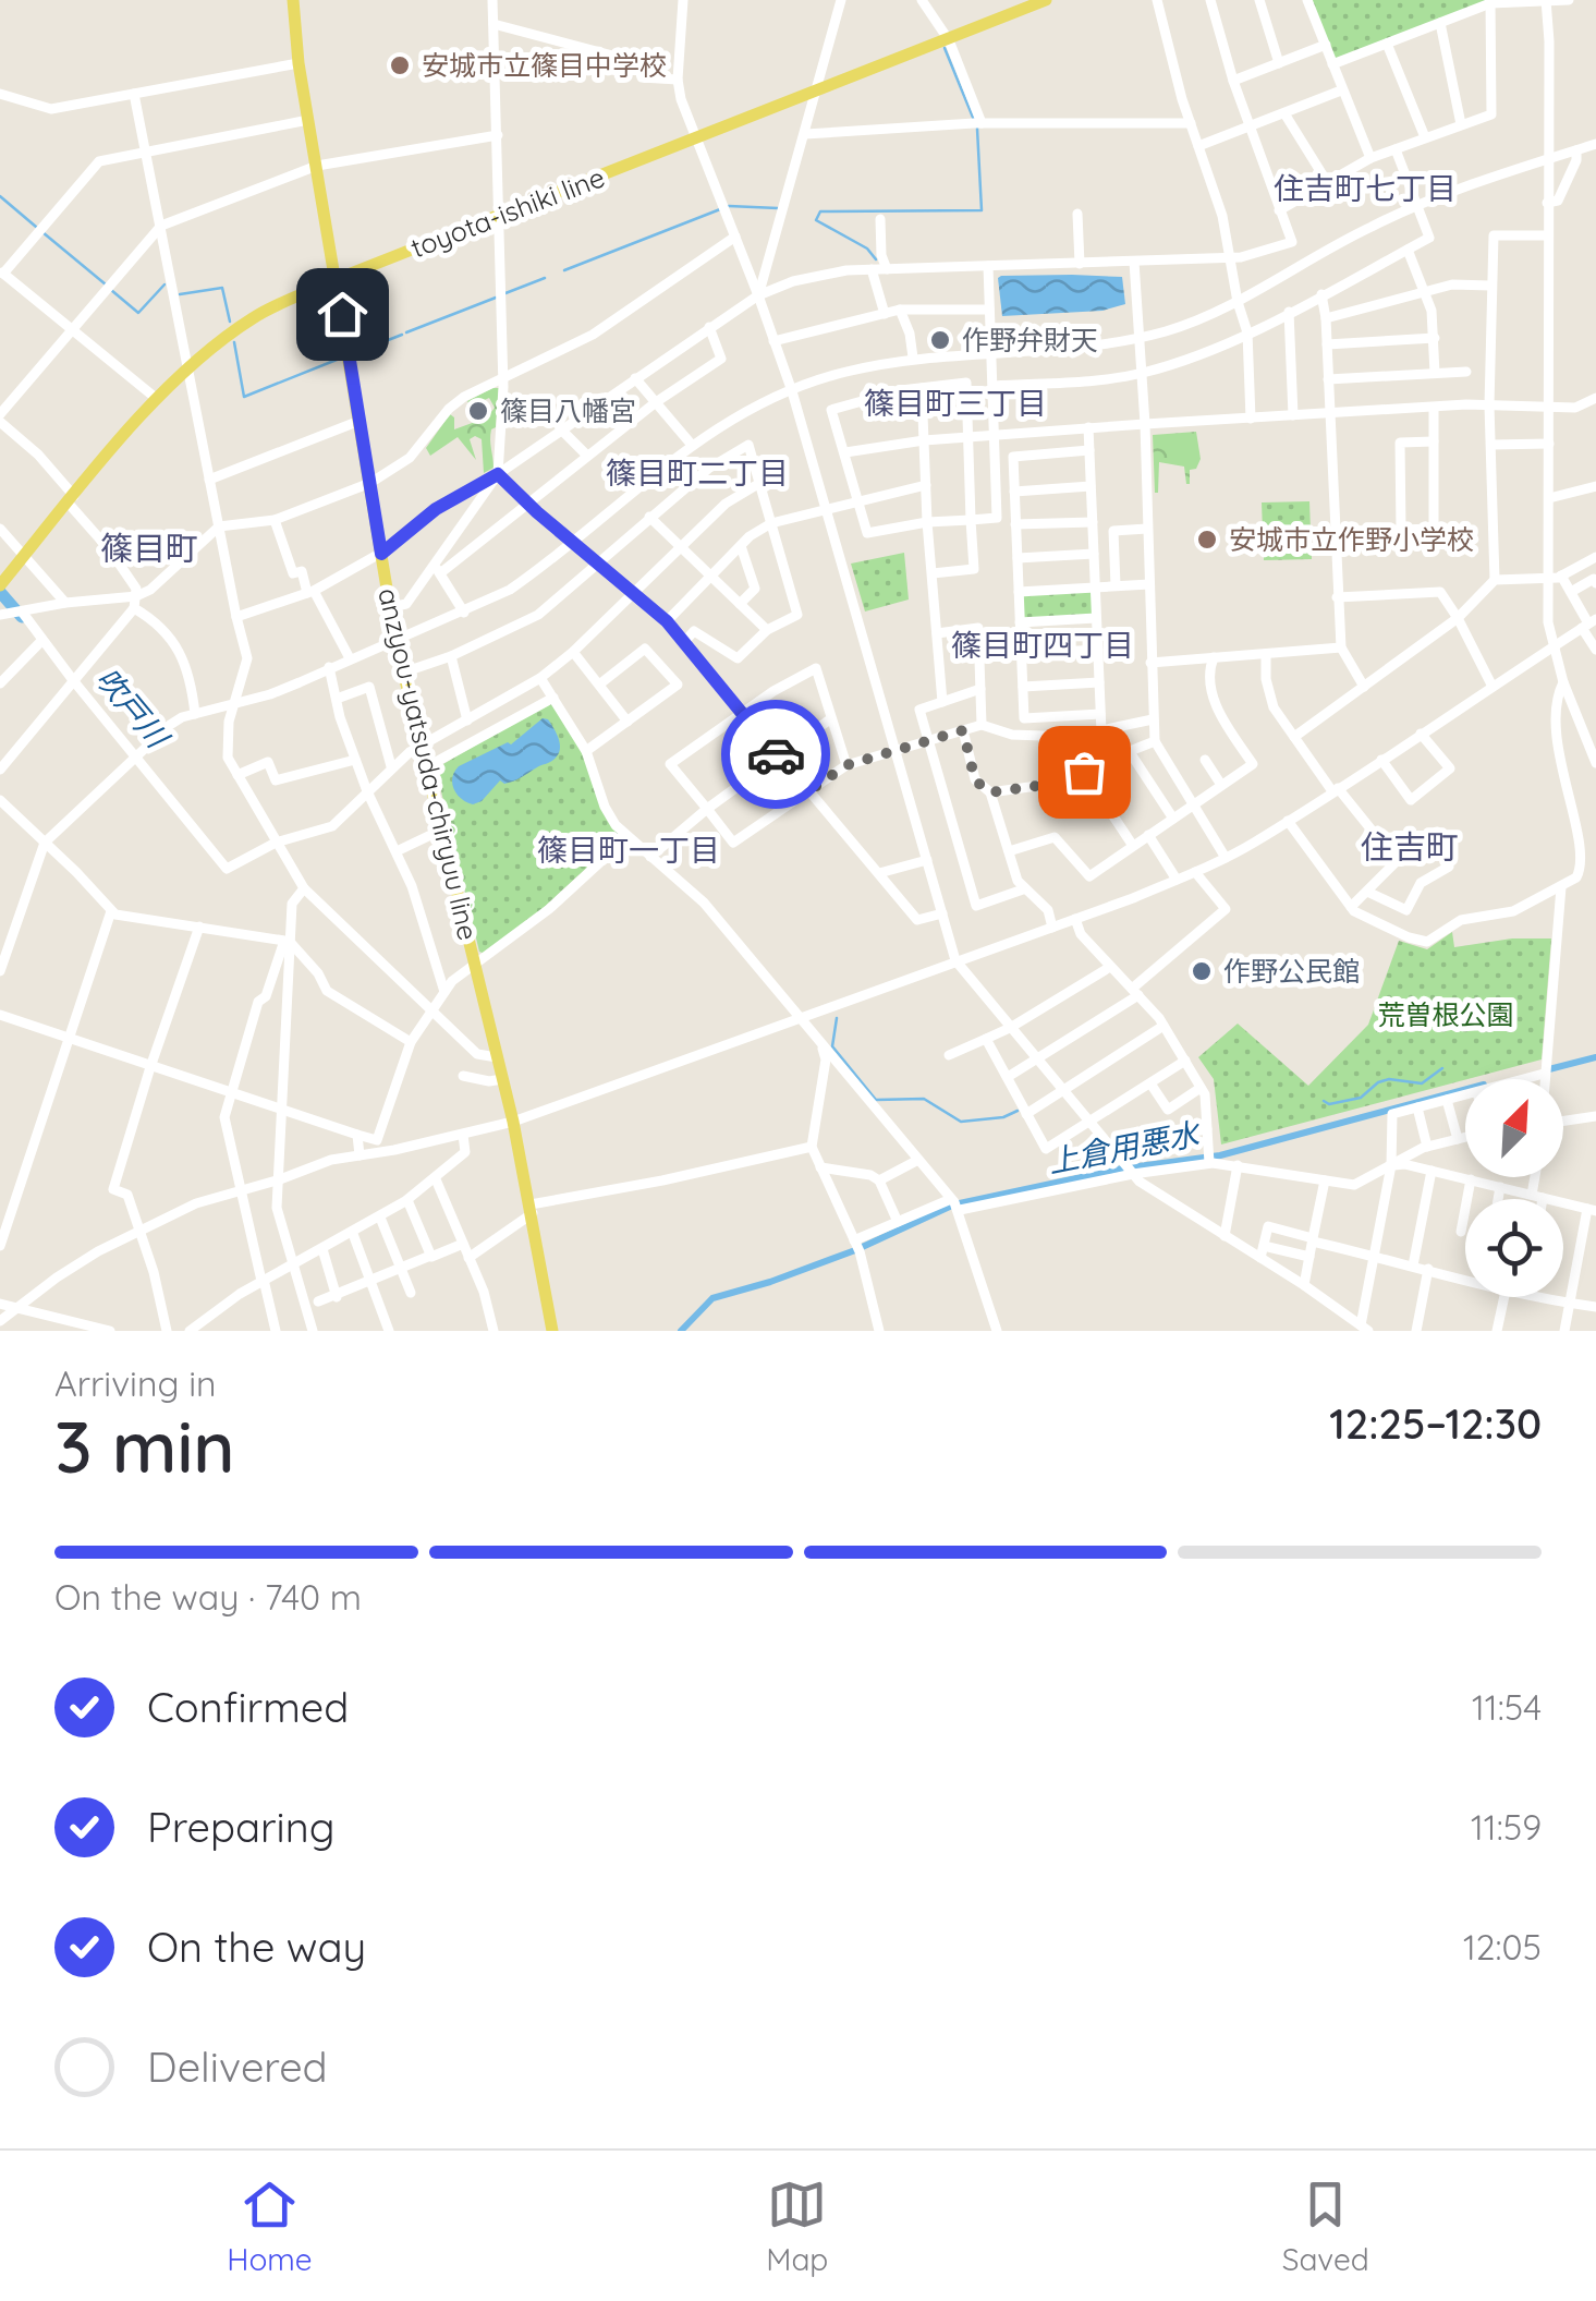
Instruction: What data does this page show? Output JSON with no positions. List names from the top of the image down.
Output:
{
  "streets": {
    "main road": ["toyota-ishiki line", "anzyou-yatsuda-chiryuu line"]
  },
  "crossings": [
    ["toyota-ishiki line", "anzyou-yatsuda-chiryuu line"]
  ],
  "districts": [
    "住吉町七丁目",
    "篠目町三丁目",
    "篠目町二丁目",
    "篠目町",
    "篠目町四丁目",
    "住吉町",
    "篠目町一丁目"
  ],
  "water": ["吹戸川", "上倉用悪水"],
  "parks": ["荒曽根公園"],
  "places": [
    "安城市立篠目中学校",
    "作野弁財天",
    "篠目八幡宮",
    "安城市立作野小学校",
    "作野公民館"
  ],
  "north": "top right",
  "page": {
    "heading": ["3 min", "Arriving in", "12:25–12:30"],
    "bar": "On the way · 740 m",
    "list": [
      ["Confirmed", "11:54"],
      ["Preparing", "11:59"],
      ["On the way", "12:05"],
      "Delivered"
    ],
    "tabs": ["Home", "Map", "Saved"]
  }
}
